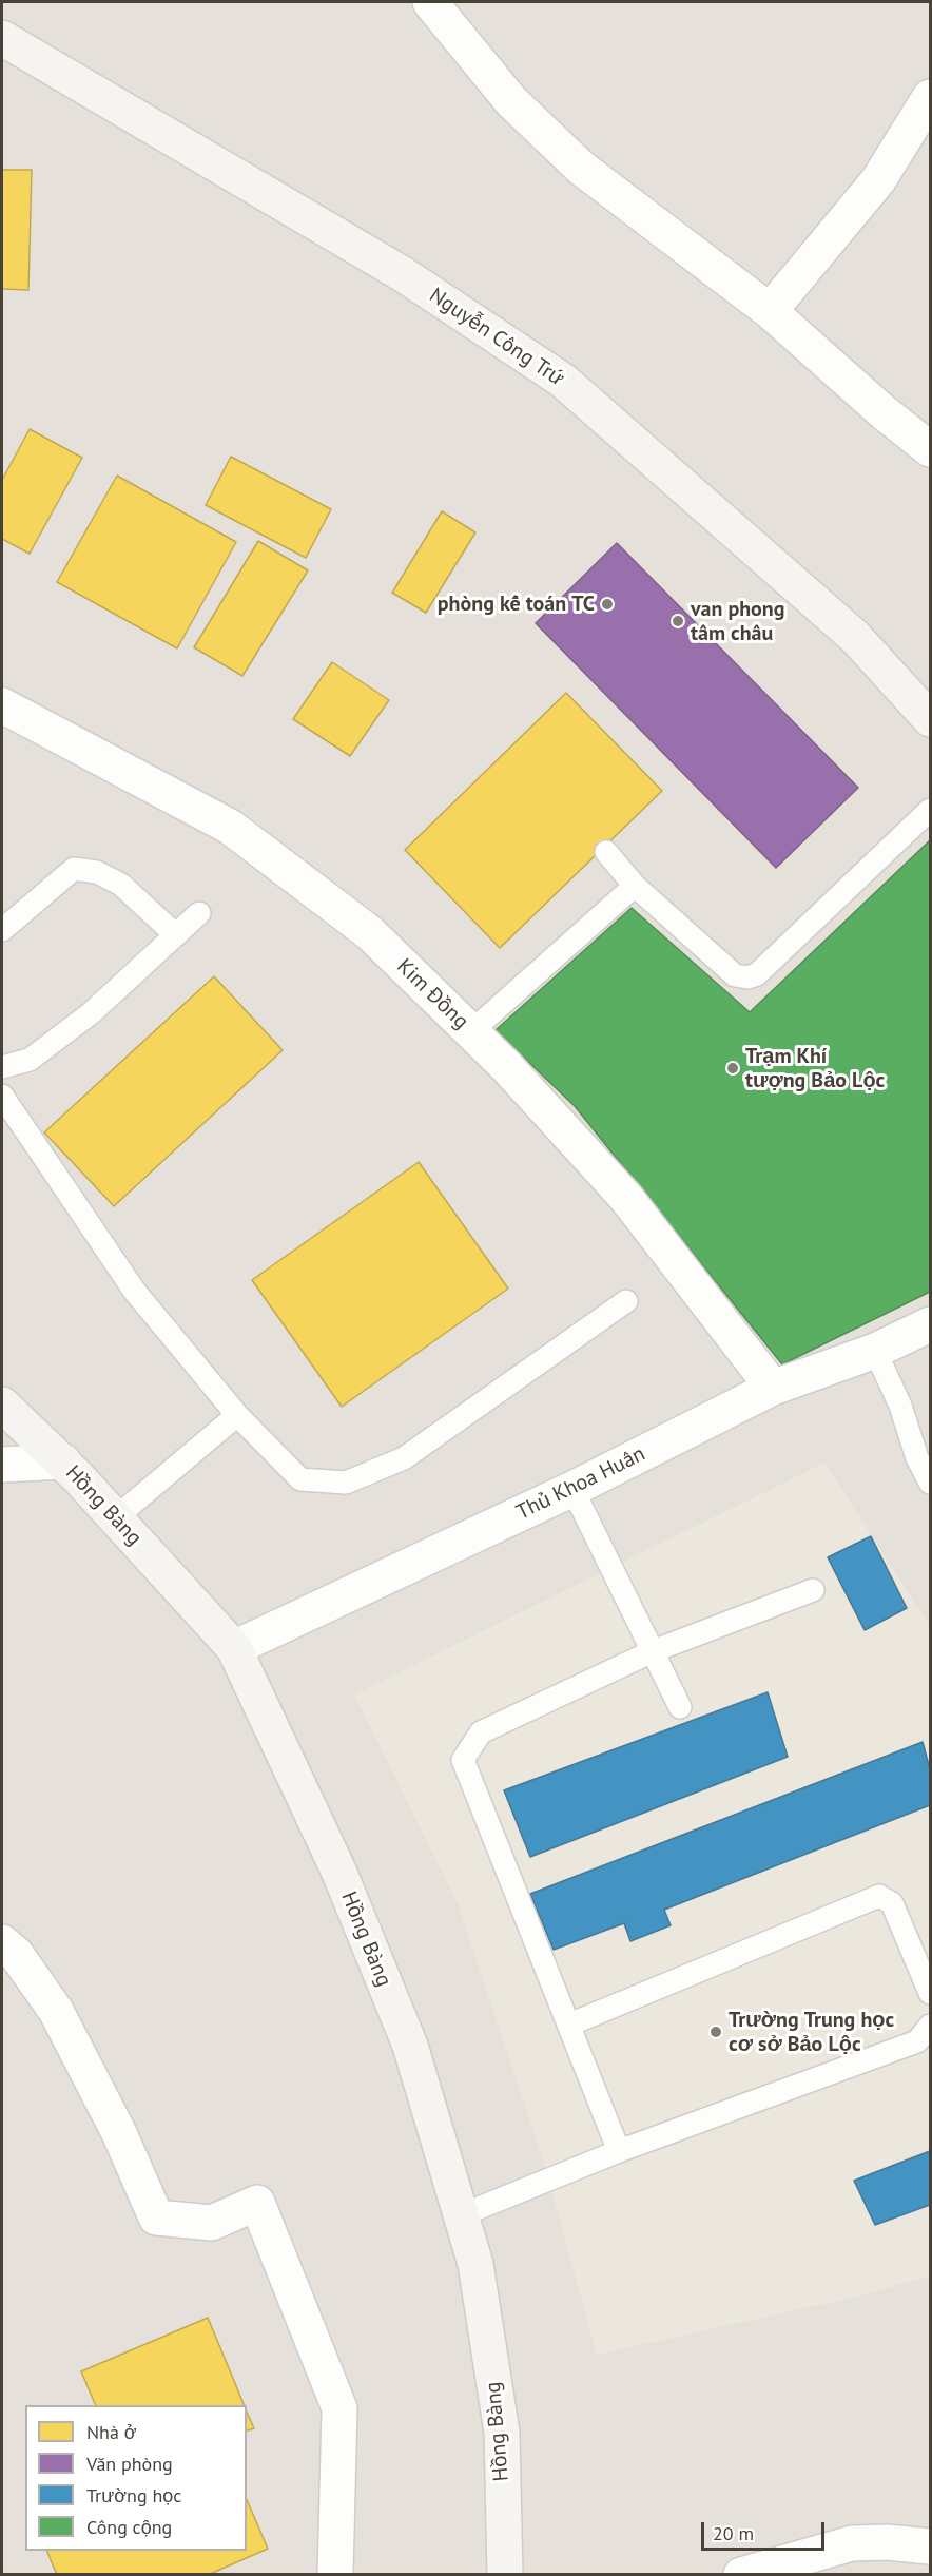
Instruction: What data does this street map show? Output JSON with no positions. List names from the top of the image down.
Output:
{
  "streets": {
    "street": [
      "Nguyễn Công Trứ",
      "Kim Đồng",
      "Thủ Khoa Huân",
      "Hồng Bàng"
    ]
  },
  "crossings": [
    ["Kim Đồng", "Thủ Khoa Huân"],
    ["Thủ Khoa Huân", "Hồng Bàng"]
  ],
  "places": [
    "phòng kế toán TC",
    "van phong tâm châu",
    "Trạm Khí tượng Bảo Lộc",
    "Trường Trung học cơ sở Bảo Lộc"
  ],
  "legend": [
    "Nhà ở",
    "Văn phòng",
    "Trường học",
    "Công cộng"
  ],
  "scale_bar": "20 m"
}
